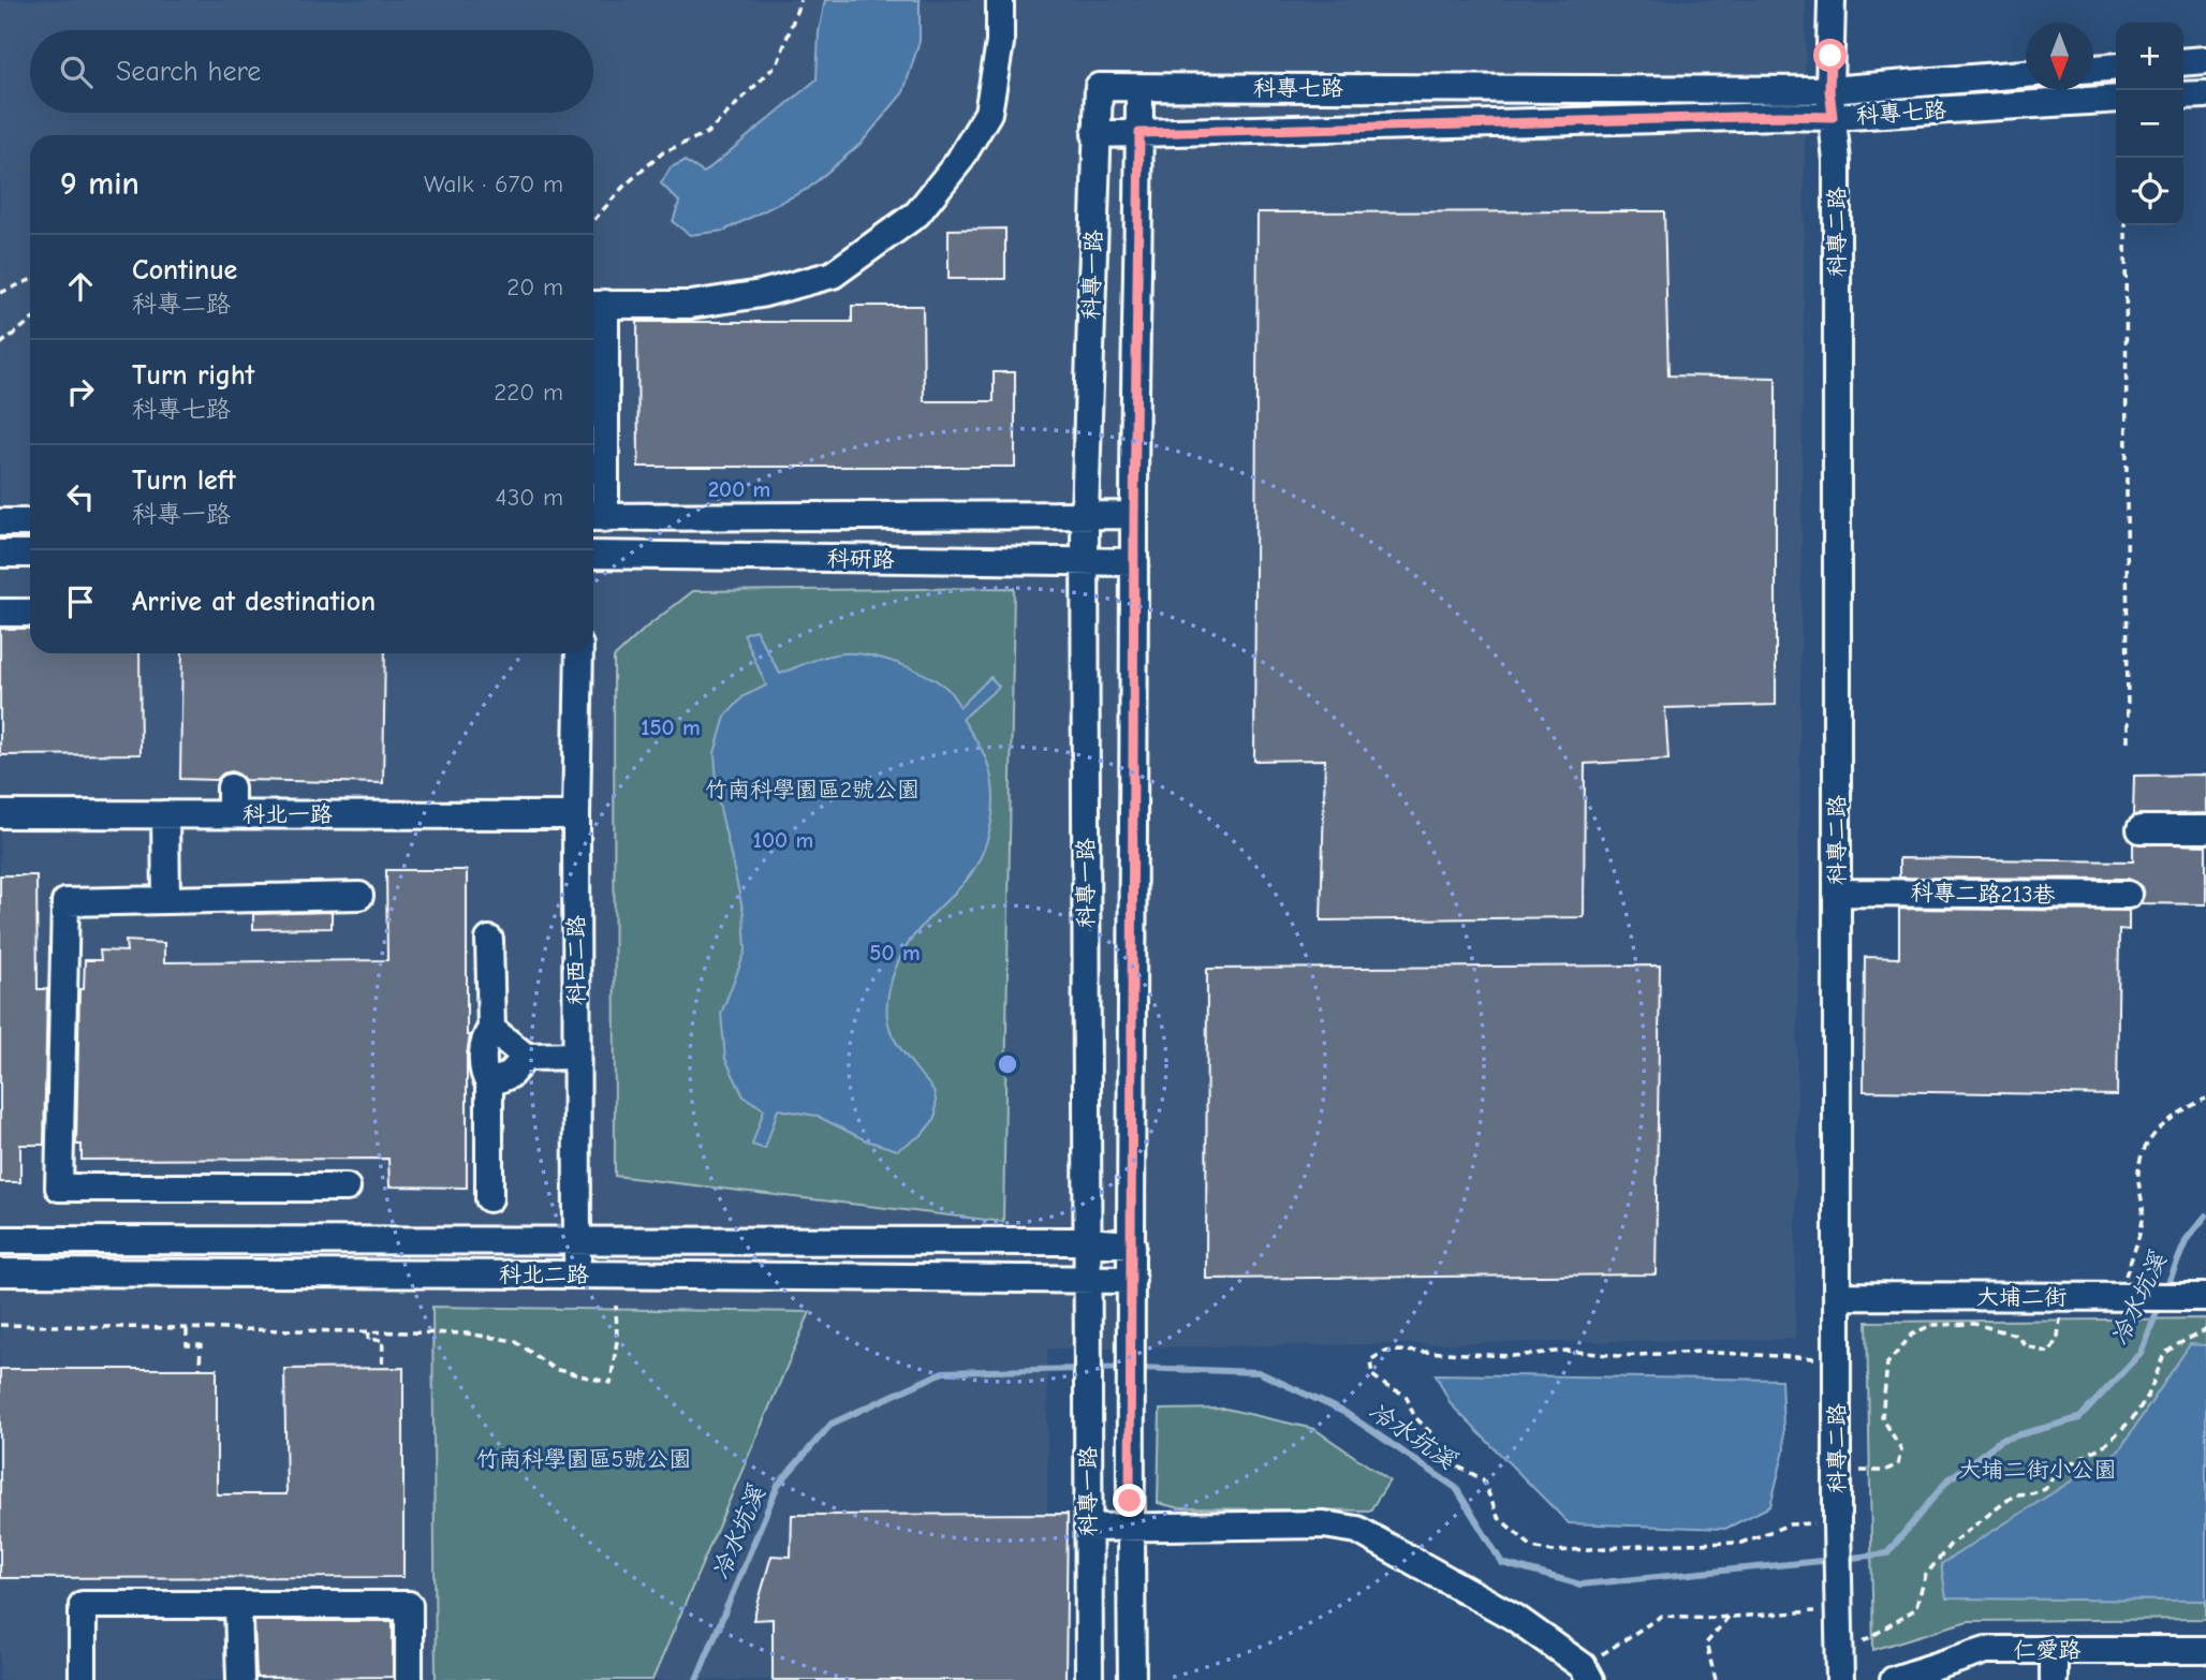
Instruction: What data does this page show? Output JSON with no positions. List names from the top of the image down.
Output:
{
  "streets": {
    "street": [
      "科專七路",
      "科專二路",
      "科專一路",
      "科研路",
      "科北一路",
      "科專二路213巷",
      "科西二路",
      "科北二路",
      "大埔二街",
      "仁愛路"
    ]
  },
  "crossings": [
    ["科專七路", "科專二路"],
    ["科專七路", "科專一路"],
    ["科專二路", "科專二路213巷"],
    ["科專二路", "大埔二街"],
    ["科專一路", "科研路"],
    ["科專一路", "科北二路"],
    ["科北一路", "科西二路"],
    ["科西二路", "科北二路"]
  ],
  "water": ["冷水坑溪"],
  "parks": ["竹南科學園區2號公園", "竹南科學園區5號公園", "大埔二街小公園"],
  "north": "bottom",
  "page": {
    "map_buttons": ["+", "−"],
    "search": "Search here",
    "heading": ["9 min", "Walk · 670 m"],
    "list": [
      ["Continue", "科專二路", "20 m"],
      ["Turn right", "科專七路", "220 m"],
      ["Turn left", "科專一路", "430 m"],
      "Arrive at destination"
    ]
  },
  "rings": [
    "200 m",
    "150 m",
    "100 m",
    "50 m"
  ]
}
